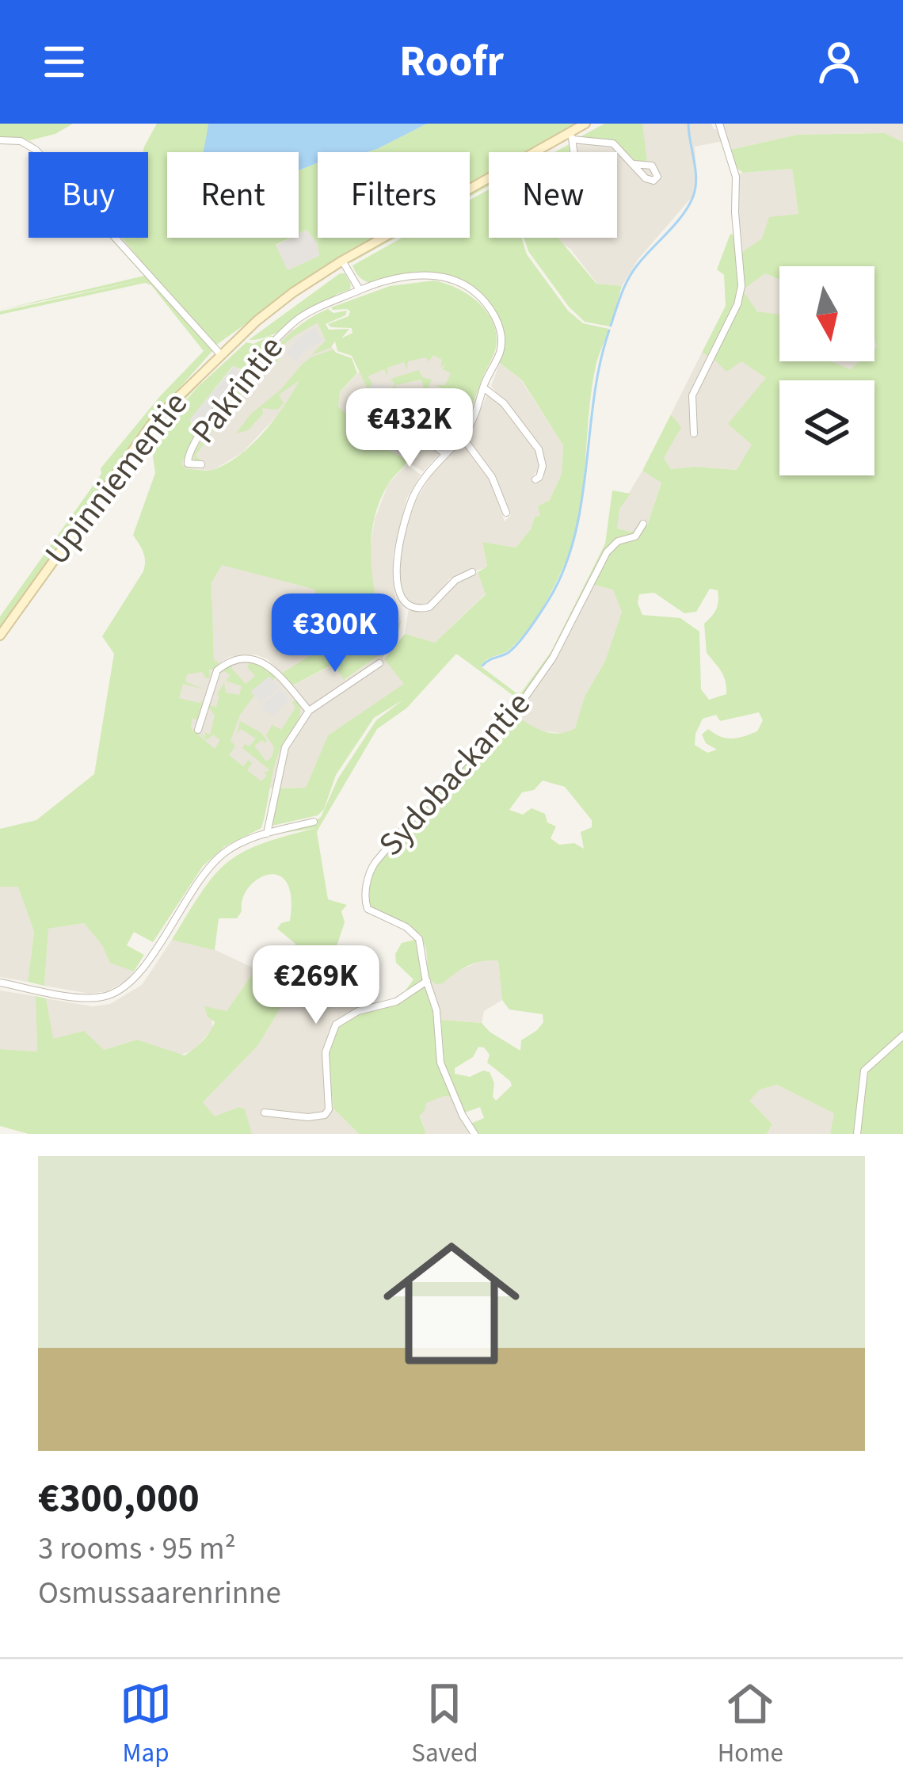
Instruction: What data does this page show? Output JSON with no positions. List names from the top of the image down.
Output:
{
  "streets": {
    "main road": ["Upinniementie"],
    "street": ["Pakrintie", "Sydobackantie"]
  },
  "north": "bottom",
  "page": {
    "header": "Roofr",
    "chip": [
      "Buy",
      "Rent",
      "Filters",
      "New"
    ],
    "price": ["€432K", "€300K", "€269K"],
    "list": [
      {
        "name": "€300,000",
        "note": "3 rooms · 95 m² · Osmussaarenrinne"
      }
    ],
    "tabs": ["Map", "Saved", "Home"]
  }
}
